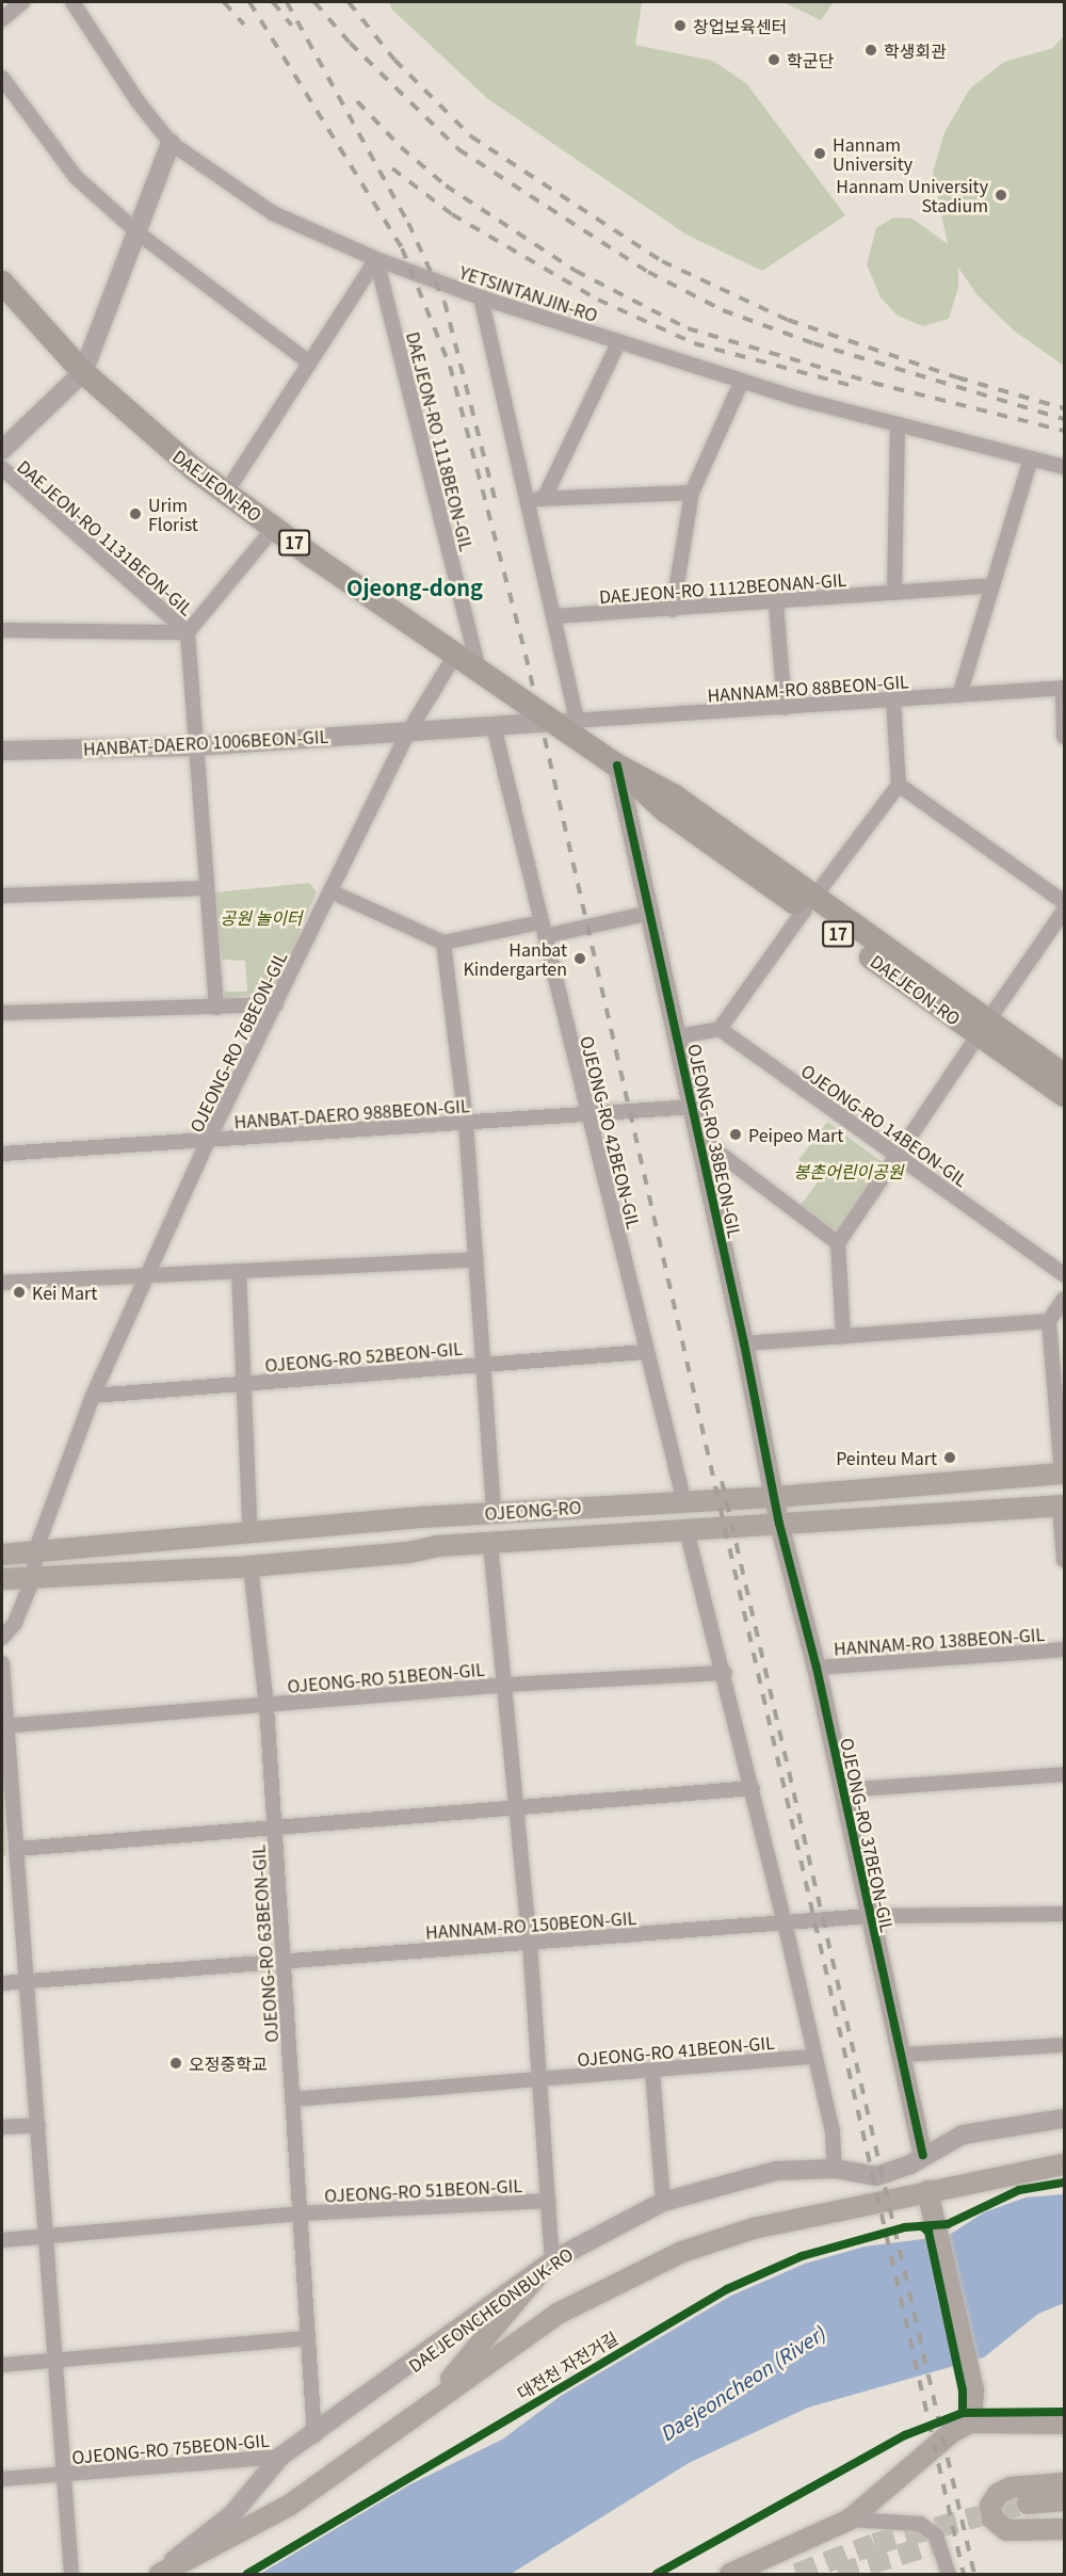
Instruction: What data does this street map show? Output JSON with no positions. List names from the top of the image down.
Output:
{
  "streets": {
    "main road": ["DAEJEON-RO", "17", "OJEONG-RO"],
    "street": [
      "YETSINTANJIN-RO",
      "DAEJEON-RO 1118BEON-GIL",
      "DAEJEON-RO 1131BEON-GIL",
      "DAEJEON-RO 1112BEONAN-GIL",
      "HANNAM-RO 88BEON-GIL",
      "HANBAT-DAERO 1006BEON-GIL",
      "OJEONG-RO 76BEON-GIL",
      "HANBAT-DAERO 988BEON-GIL",
      "OJEONG-RO 14BEON-GIL",
      "OJEONG-RO 42BEON-GIL",
      "OJEONG-RO 38BEON-GIL",
      "OJEONG-RO 52BEON-GIL",
      "HANNAM-RO 138BEON-GIL",
      "OJEONG-RO 51BEON-GIL",
      "OJEONG-RO 37BEON-GIL",
      "HANNAM-RO 150BEON-GIL",
      "OJEONG-RO 63BEON-GIL",
      "OJEONG-RO 41BEON-GIL",
      "DAEJEONCHEONBUK-RO",
      "OJEONG-RO 75BEON-GIL"
    ],
    "cycle path": ["대전천 자전거길"]
  },
  "crossings": [
    ["YETSINTANJIN-RO", "DAEJEON-RO 1118BEON-GIL"],
    ["DAEJEON-RO 1118BEON-GIL", "DAEJEON-RO"],
    ["DAEJEON-RO", "DAEJEON-RO 1131BEON-GIL"],
    ["DAEJEON-RO", "HANNAM-RO 88BEON-GIL"],
    ["DAEJEON-RO", "HANBAT-DAERO 1006BEON-GIL"],
    ["DAEJEON-RO", "OJEONG-RO 76BEON-GIL"],
    ["DAEJEON-RO", "OJEONG-RO 38BEON-GIL"],
    ["DAEJEON-RO 1131BEON-GIL", "HANBAT-DAERO 1006BEON-GIL"],
    ["HANNAM-RO 88BEON-GIL", "HANBAT-DAERO 1006BEON-GIL"],
    ["HANBAT-DAERO 1006BEON-GIL", "OJEONG-RO 76BEON-GIL"],
    ["HANBAT-DAERO 1006BEON-GIL", "OJEONG-RO 42BEON-GIL"],
    ["OJEONG-RO 76BEON-GIL", "HANBAT-DAERO 988BEON-GIL"],
    ["OJEONG-RO 76BEON-GIL", "OJEONG-RO 52BEON-GIL"],
    ["OJEONG-RO 76BEON-GIL", "OJEONG-RO"],
    ["HANBAT-DAERO 988BEON-GIL", "OJEONG-RO 42BEON-GIL"],
    ["HANBAT-DAERO 988BEON-GIL", "OJEONG-RO 38BEON-GIL"],
    ["HANBAT-DAERO 988BEON-GIL", "OJEONG-RO 52BEON-GIL"],
    ["OJEONG-RO 42BEON-GIL", "OJEONG-RO"],
    ["OJEONG-RO 38BEON-GIL", "OJEONG-RO"],
    ["OJEONG-RO 38BEON-GIL", "OJEONG-RO 37BEON-GIL"],
    ["OJEONG-RO 52BEON-GIL", "OJEONG-RO"],
    ["OJEONG-RO", "OJEONG-RO 51BEON-GIL"],
    ["OJEONG-RO", "OJEONG-RO 37BEON-GIL"],
    ["OJEONG-RO", "OJEONG-RO 63BEON-GIL"],
    ["HANNAM-RO 138BEON-GIL", "OJEONG-RO 37BEON-GIL"],
    ["OJEONG-RO 51BEON-GIL", "HANNAM-RO 150BEON-GIL"],
    ["OJEONG-RO 51BEON-GIL", "OJEONG-RO 63BEON-GIL"],
    ["OJEONG-RO 51BEON-GIL", "OJEONG-RO 41BEON-GIL"],
    ["OJEONG-RO 51BEON-GIL", "DAEJEONCHEONBUK-RO"],
    ["OJEONG-RO 37BEON-GIL", "HANNAM-RO 150BEON-GIL"],
    ["OJEONG-RO 37BEON-GIL", "DAEJEONCHEONBUK-RO"],
    ["HANNAM-RO 150BEON-GIL", "OJEONG-RO 63BEON-GIL"],
    ["HANNAM-RO 150BEON-GIL", "OJEONG-RO 75BEON-GIL"],
    ["OJEONG-RO 63BEON-GIL", "DAEJEONCHEONBUK-RO"],
    ["OJEONG-RO 63BEON-GIL", "OJEONG-RO 75BEON-GIL"],
    ["DAEJEONCHEONBUK-RO", "OJEONG-RO 75BEON-GIL"]
  ],
  "districts": ["Ojeong-dong"],
  "water": ["Daejeoncheon (River)"],
  "parks": ["공원 놀이터", "봉촌어린이공원"],
  "places": [
    "창업보육센터",
    "학생회관",
    "학군단",
    "Hannam University",
    "Hannam University Stadium",
    "Urim Florist",
    "Hanbat Kindergarten",
    "Peipeo Mart",
    "Kei Mart",
    "Peinteu Mart",
    "오정중학교"
  ]
}
